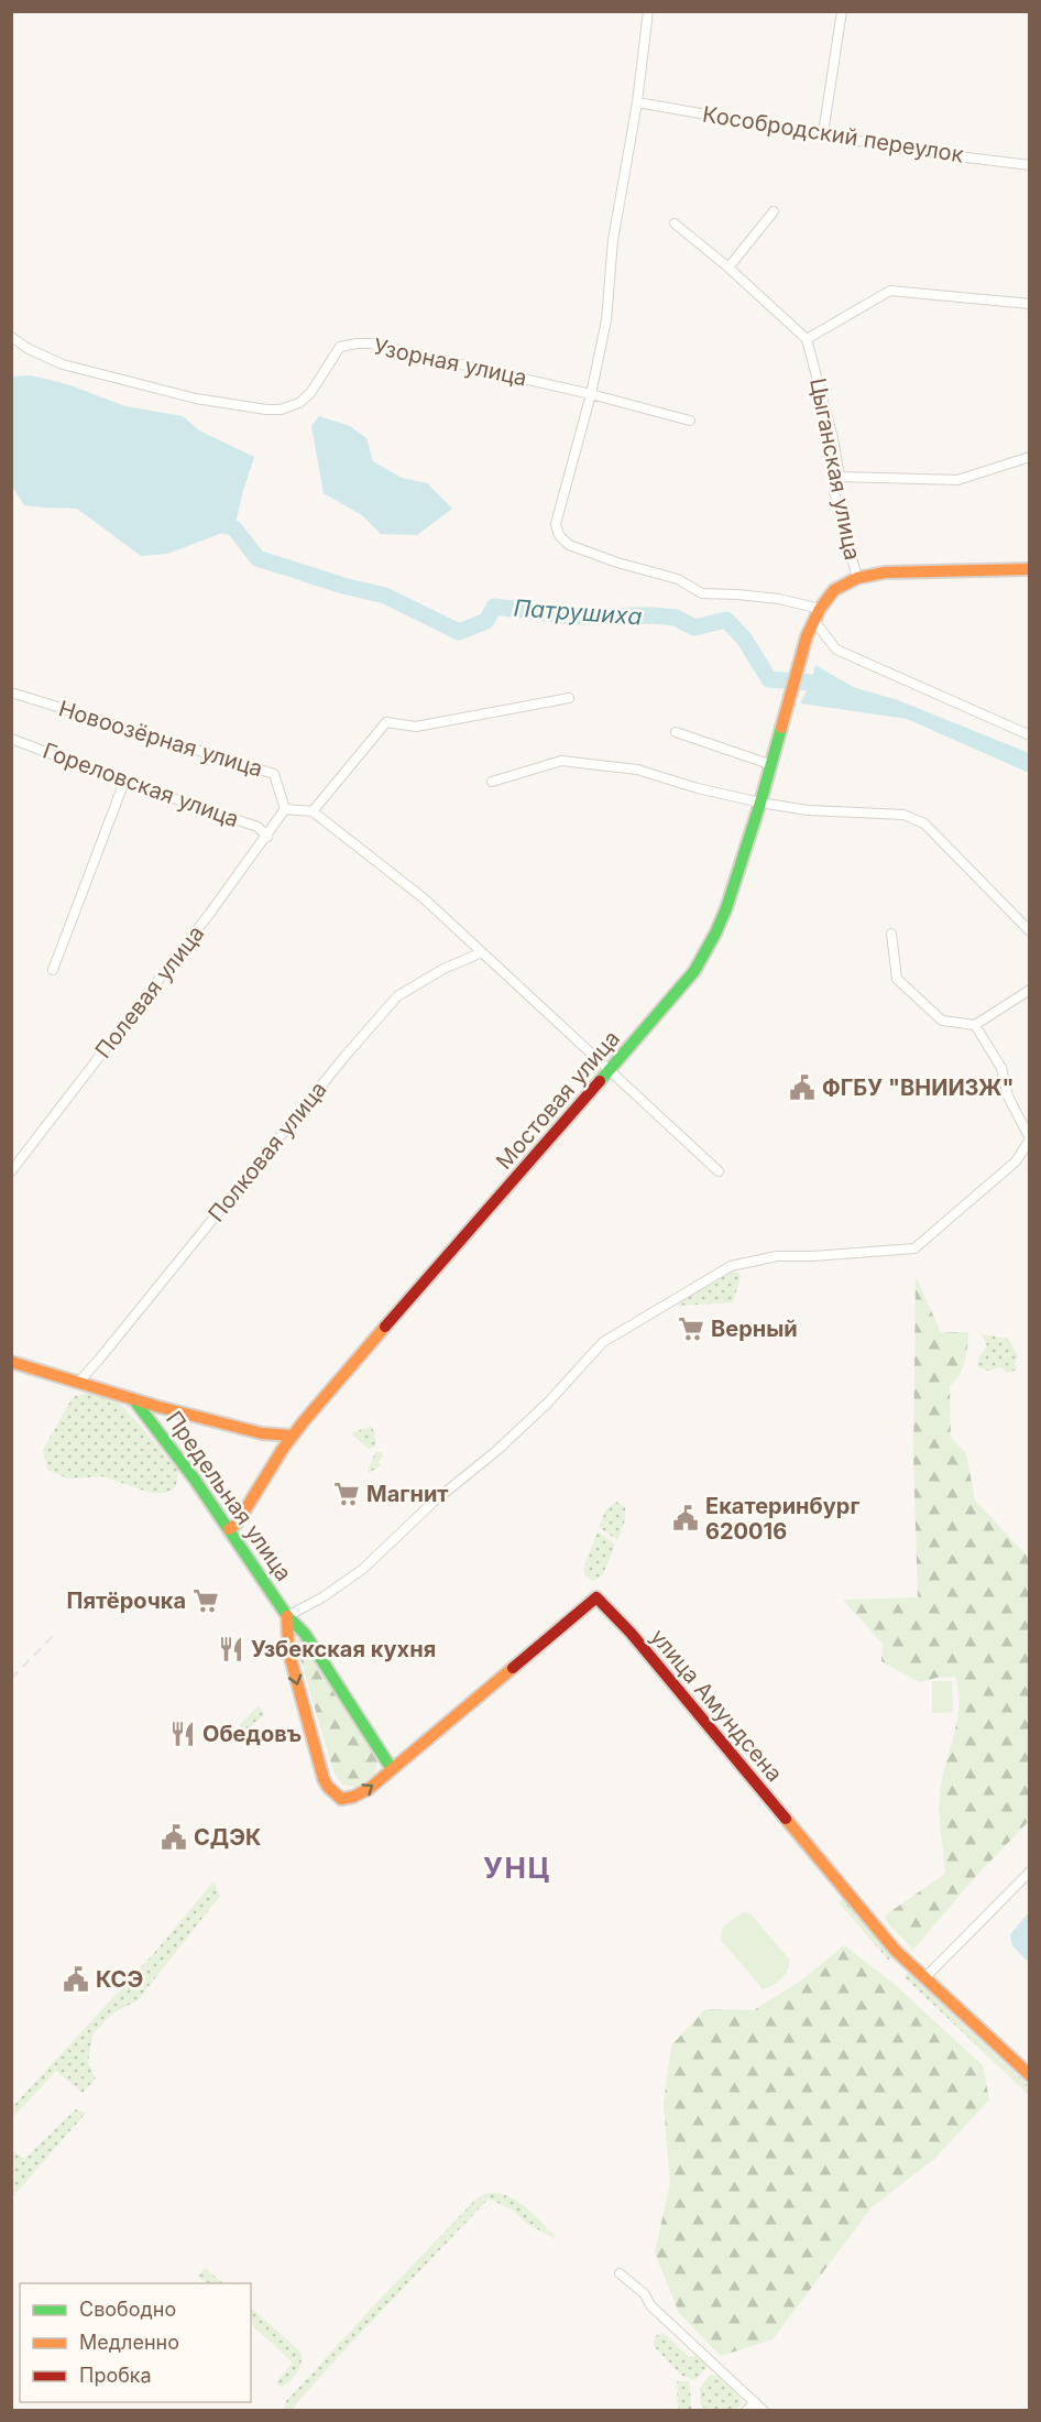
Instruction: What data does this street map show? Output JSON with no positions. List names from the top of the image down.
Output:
{
  "streets": {
    "street": [
      "Кособродский переулок",
      "Узорная улица",
      "Цыганская улица",
      "Новоозёрная улица",
      "Гореловская улица",
      "Полевая улица",
      "Мостовая улица",
      "Полковая улица",
      "Предельная улица",
      "улица Амундсена"
    ]
  },
  "crossings": [
    ["Цыганская улица", "Мостовая улица"],
    ["Новоозёрная улица", "Полевая улица"],
    ["Гореловская улица", "Полевая улица"],
    ["Мостовая улица", "Предельная улица"],
    ["Полковая улица", "Предельная улица"],
    ["Предельная улица", "улица Амундсена"]
  ],
  "districts": ["УНЦ"],
  "water": ["Патрушиха"],
  "places": {
    "public building": [
      "ФГБУ \"ВНИИЗЖ\"",
      "Екатеринбург 620016",
      "СДЭК",
      "КСЭ"
    ],
    "supermarket": ["Верный", "Магнит", "Пятёрочка"],
    "restaurant": ["Узбекская кухня", "Обедовъ"]
  },
  "legend": ["Свободно", "Медленно", "Пробка"]
}
